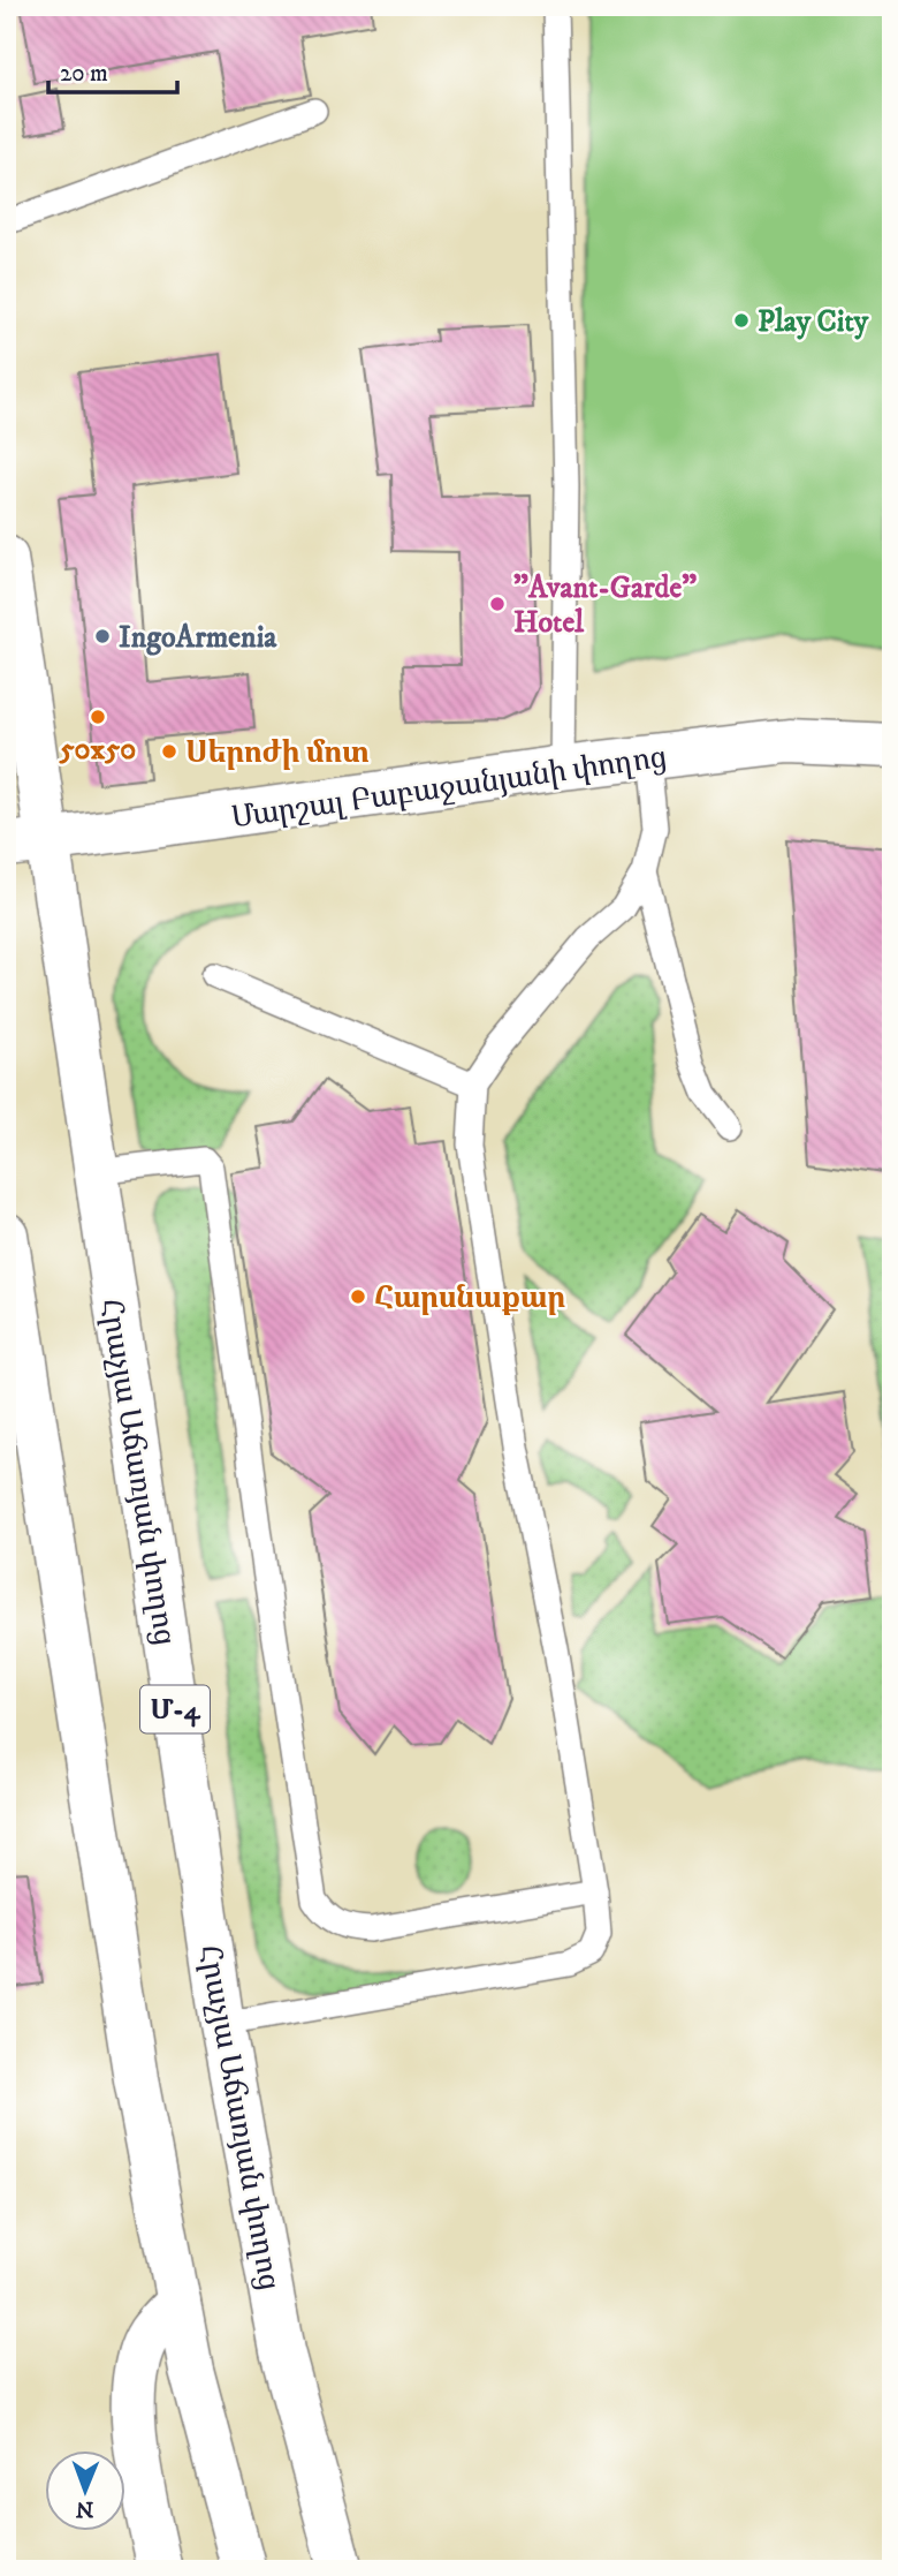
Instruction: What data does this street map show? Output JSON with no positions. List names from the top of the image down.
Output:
{
  "streets": {
    "main road": ["Մարշալ Բաբաջանյանի փողոց", "Հրաչյա Աճառյան փողոց", "Մ-4"]
  },
  "crossings": [
    ["Մարշալ Բաբաջանյանի փողոց", "Հրաչյա Աճառյան փողոց"]
  ],
  "places": [
    "Play City",
    "\"Avant-Garde\" Hotel",
    "IngoArmenia",
    "50x50",
    "Սերոժի մոտ",
    "Հարսնաքար"
  ],
  "scale_bar": "20 m",
  "north": "bottom"
}
